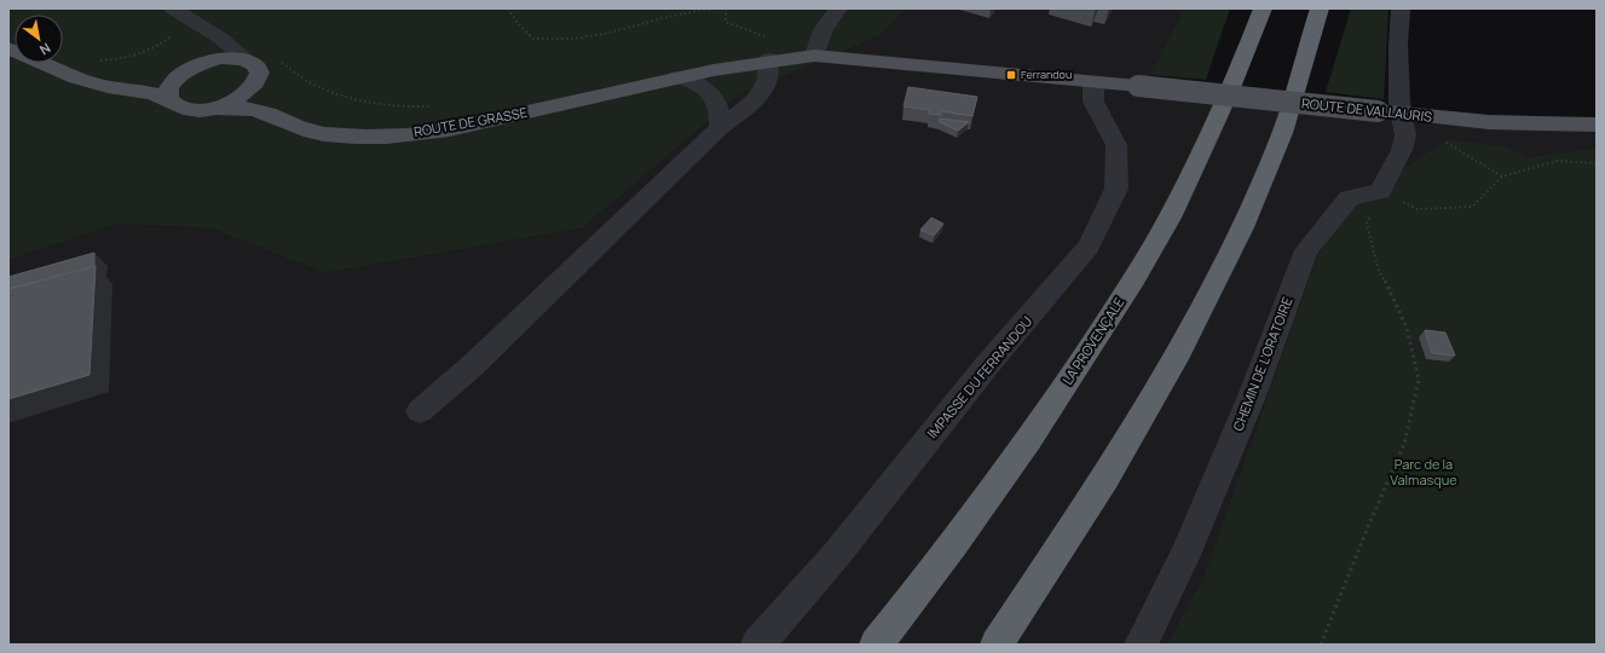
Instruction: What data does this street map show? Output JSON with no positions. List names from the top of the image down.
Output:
{
  "streets": {
    "highway": ["LA PROVENÇALE"],
    "main road": ["ROUTE DE VALLAURIS", "ROUTE DE GRASSE"],
    "street": ["CHEMIN DE L'ORATOIRE", "IMPASSE DU FERRANDOU"]
  },
  "crossings": [
    ["ROUTE DE VALLAURIS", "ROUTE DE GRASSE"],
    ["ROUTE DE VALLAURIS", "IMPASSE DU FERRANDOU"]
  ],
  "parks": ["Parc de la Valmasque"],
  "places": {
    "transit": ["Ferrandou"]
  },
  "north": "bottom right"
}
